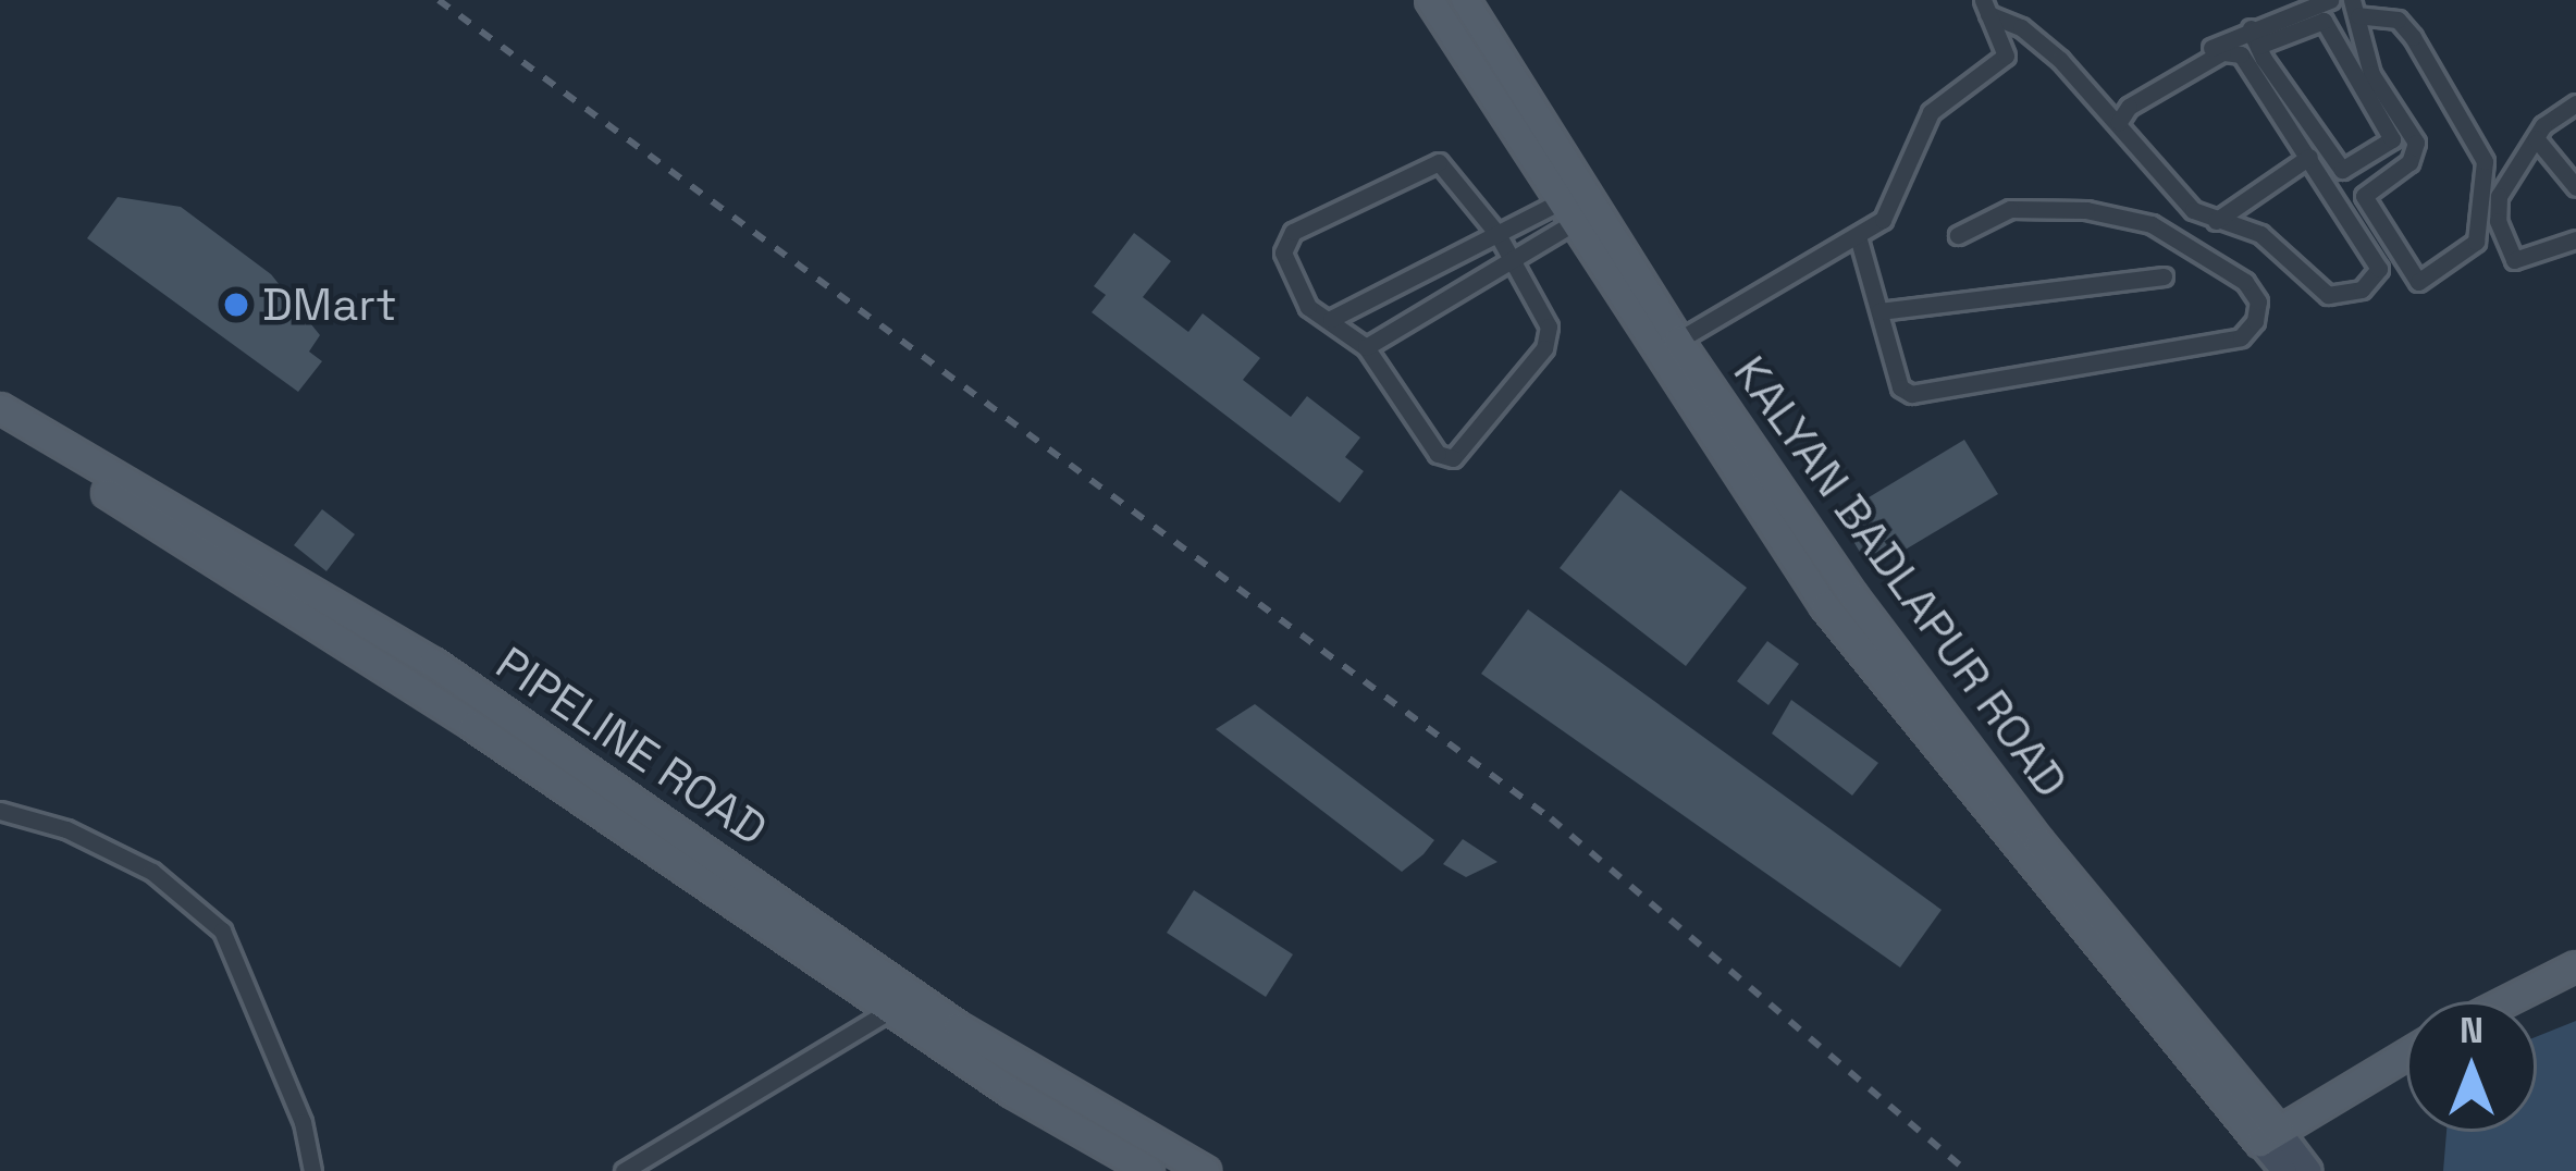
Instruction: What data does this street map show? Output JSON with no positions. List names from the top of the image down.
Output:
{
  "streets": {
    "main road": ["KALYAN BADLAPUR ROAD", "PIPELINE ROAD"]
  },
  "places": ["DMart"],
  "north": "top"
}
